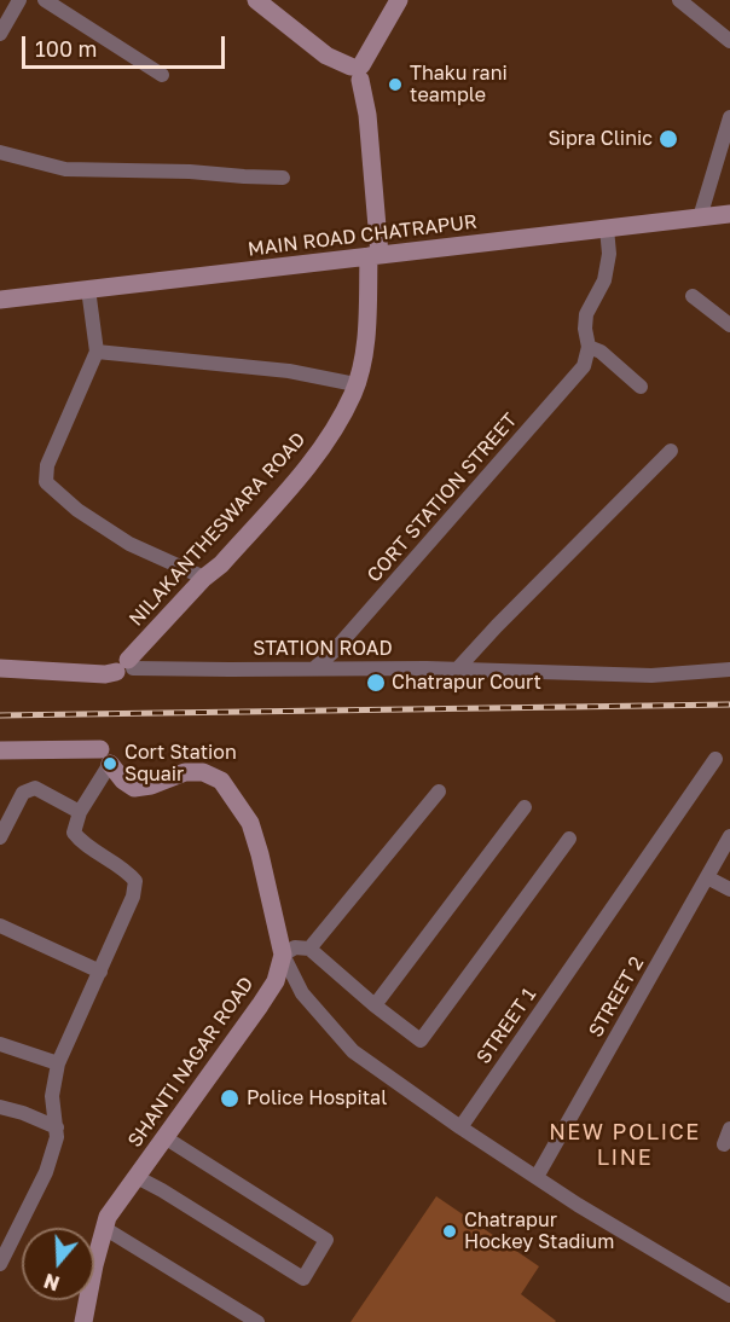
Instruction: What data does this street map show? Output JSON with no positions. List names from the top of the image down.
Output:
{
  "streets": {
    "street": [
      "MAIN ROAD CHATRAPUR",
      "CORT STATION STREET",
      "NILAKANTHESWARA ROAD",
      "STATION ROAD",
      "STREET 2",
      "STREET 1",
      "SHANTI NAGAR ROAD"
    ]
  },
  "crossings": [
    ["MAIN ROAD CHATRAPUR", "NILAKANTHESWARA ROAD"],
    ["CORT STATION STREET", "STATION ROAD"],
    ["NILAKANTHESWARA ROAD", "STATION ROAD"]
  ],
  "districts": ["NEW POLICE LINE"],
  "places": [
    "Thaku rani teample",
    "Sipra Clinic",
    "Chatrapur Court",
    "Cort Station Squair",
    "Police Hospital",
    "Chatrapur Hockey Stadium"
  ],
  "scale_bar": "100 m",
  "north": "bottom"
}
